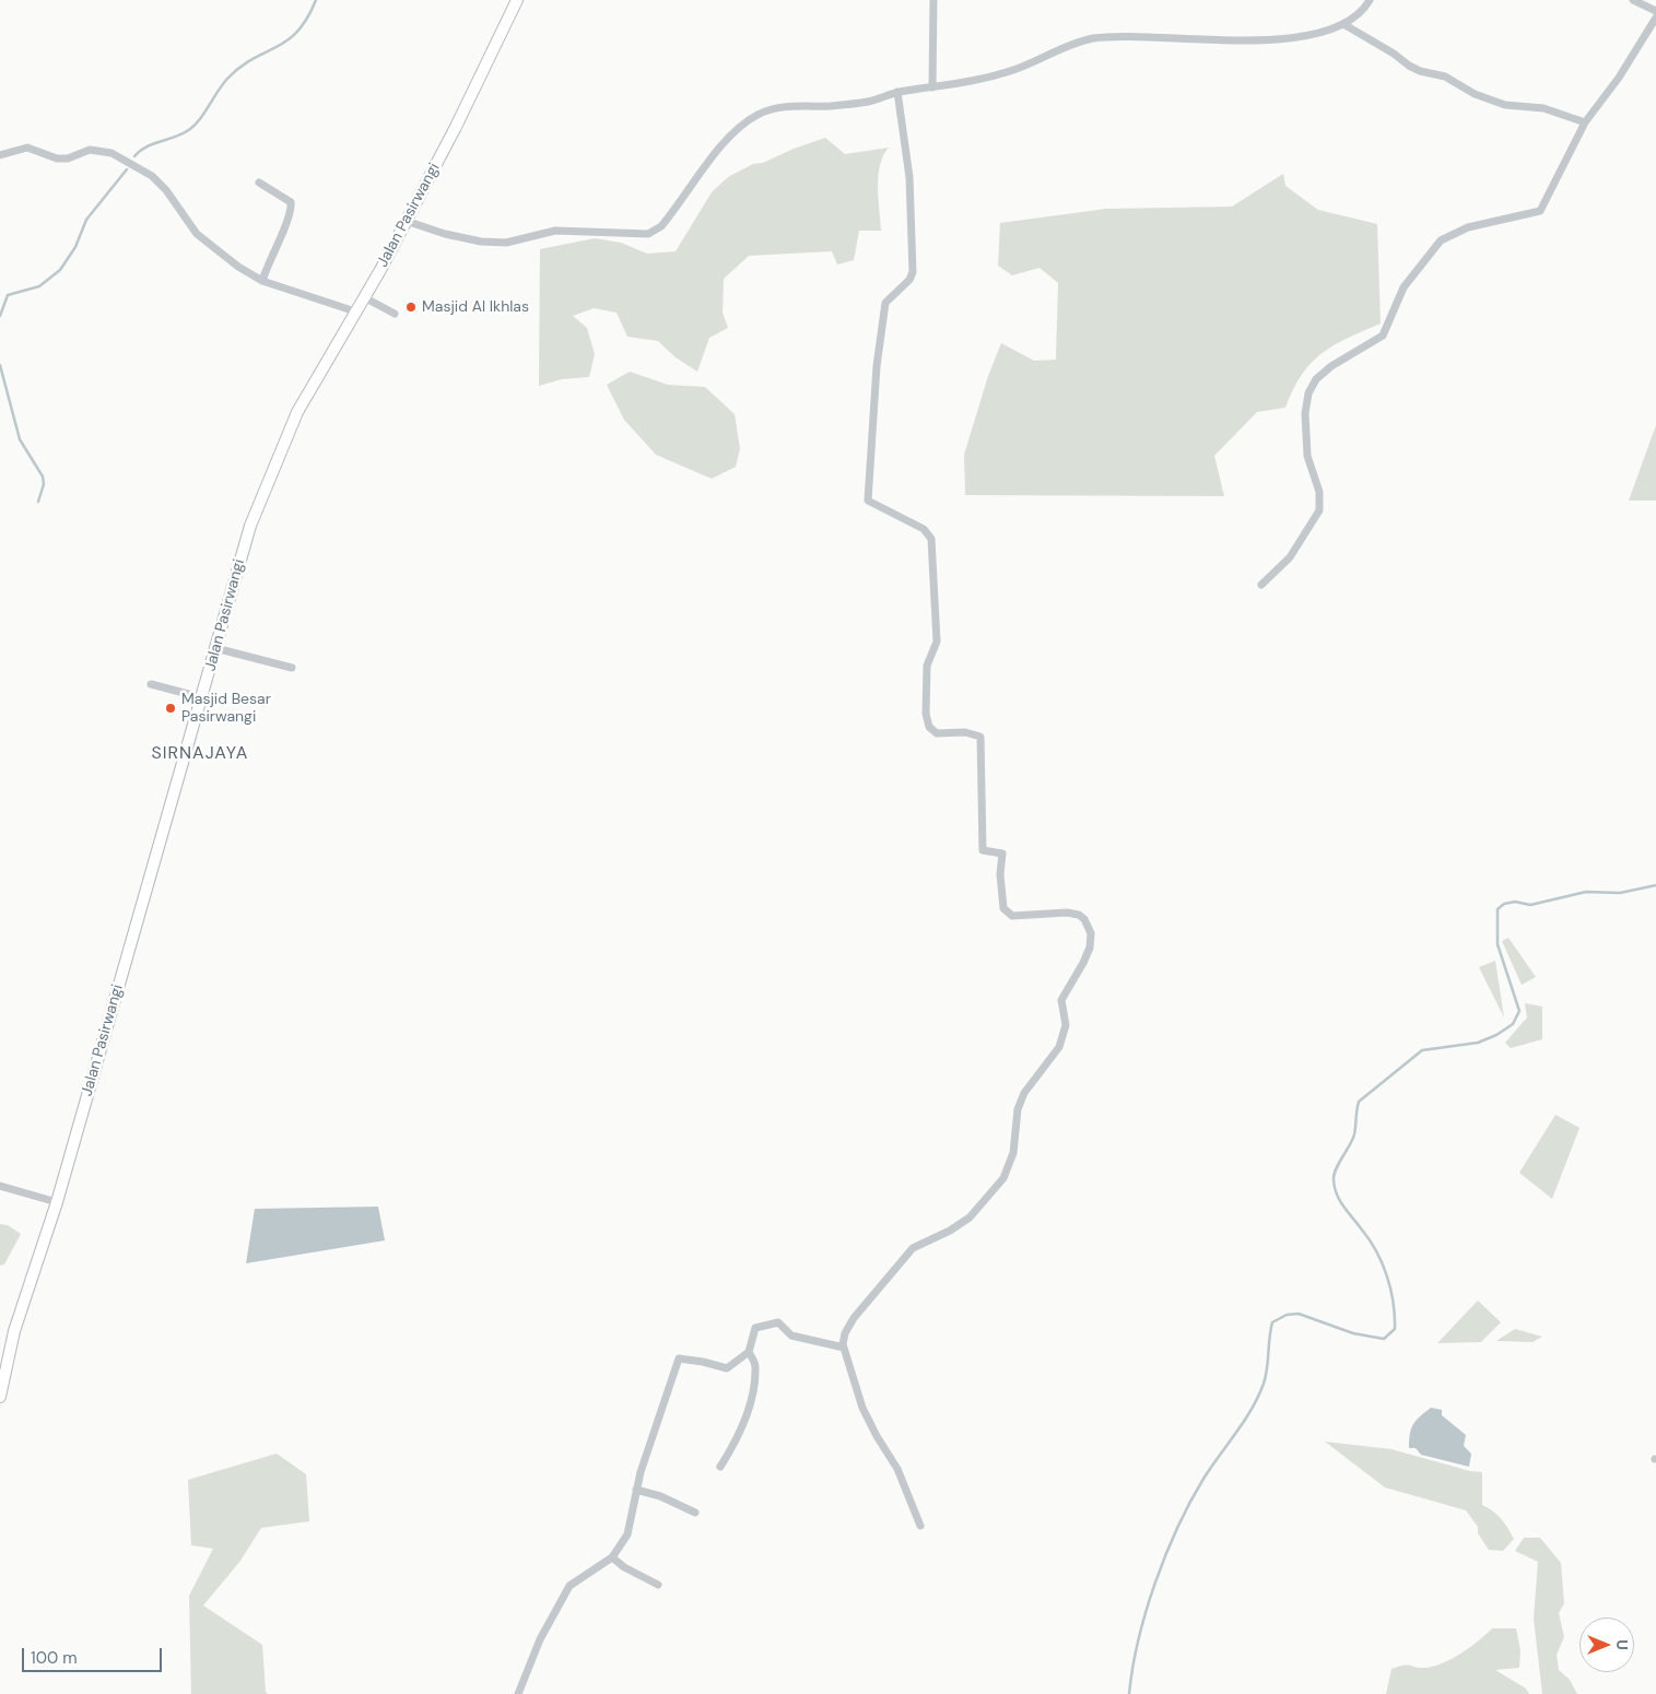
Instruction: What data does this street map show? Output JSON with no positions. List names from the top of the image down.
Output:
{
  "streets": {
    "street": ["Jalan Pasirwangi"]
  },
  "districts": ["SIRNAJAYA"],
  "places": ["Masjid Al Ikhlas", "Masjid Besar Pasirwangi"],
  "scale_bar": "100 m",
  "north": "right"
}
